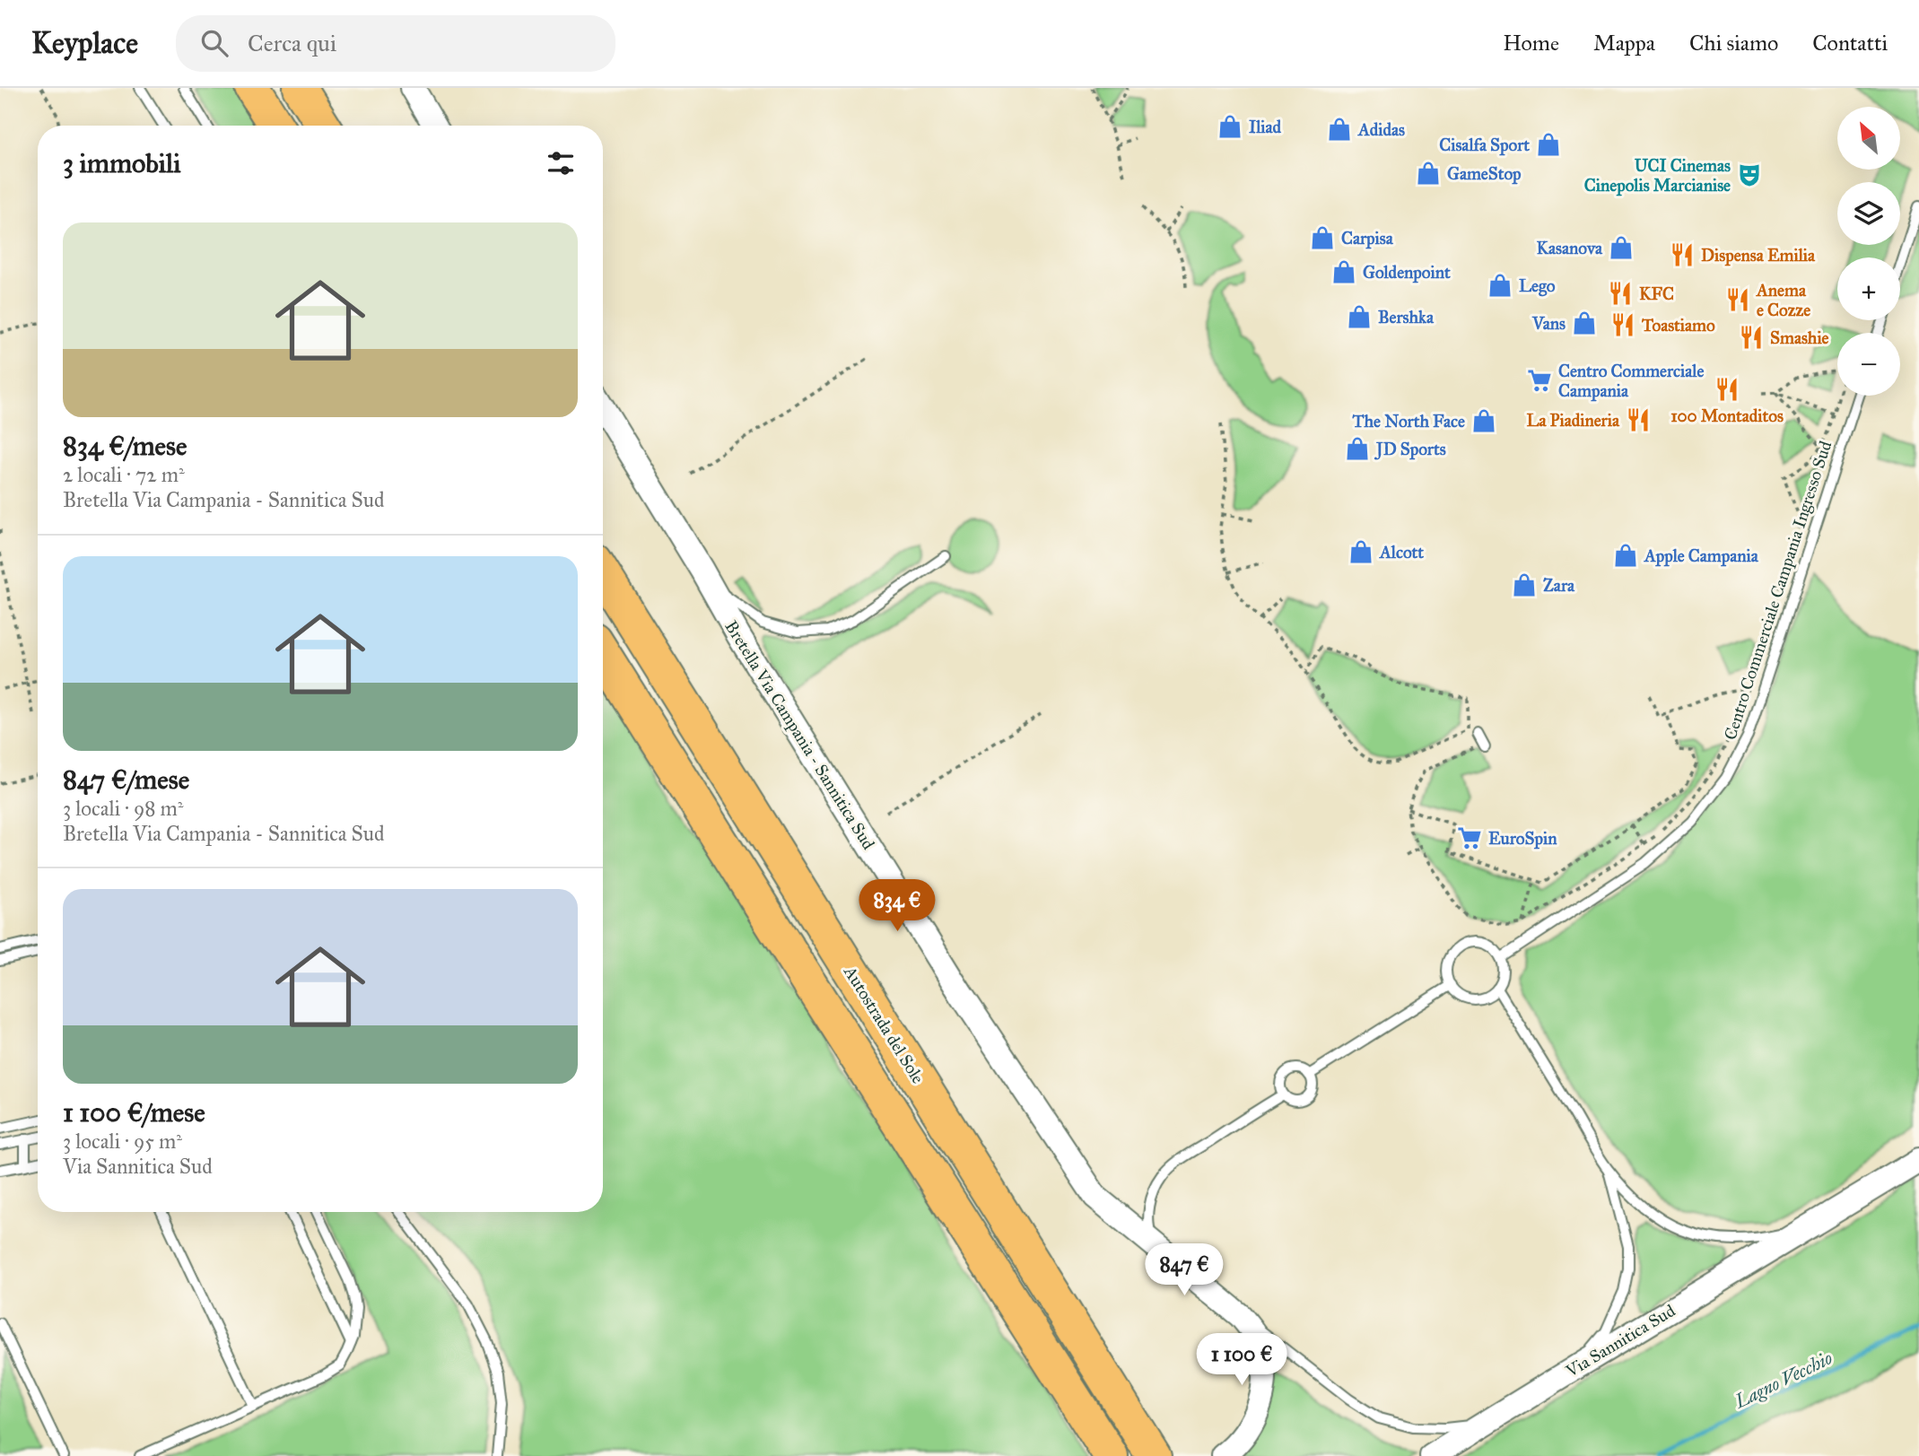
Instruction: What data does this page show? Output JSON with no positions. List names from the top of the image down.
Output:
{
  "streets": {
    "highway": ["Autostrada del Sole"],
    "street": ["Bretella Via Campania - Sannitica Sud", "Via Sannitica Sud"],
    "lane": ["Centro Commerciale Campania Ingresso Sud"]
  },
  "water": ["Lagno Vecchio"],
  "places": {
    "shop": [
      "Iliad",
      "Adidas",
      "Cisalfa Sport",
      "GameStop",
      "Carpisa",
      "Kasanova",
      "Goldenpoint",
      "Lego",
      "Bershka",
      "Vans",
      "The North Face",
      "JD Sports",
      "Alcott",
      "Apple Campania",
      "Zara"
    ],
    "theatre": ["UCI Cinemas Cinepolis Marcianise"],
    "restaurant": [
      "Dispensa Emilia",
      "KFC",
      "Anema e Cozze",
      "Toastiamo",
      "Smashie",
      "100 Montaditos",
      "La Piadineria"
    ],
    "supermarket": ["Centro Commerciale Campania", "EuroSpin"]
  },
  "north": "top left",
  "page": {
    "header": "Keyplace",
    "search": "Cerca qui",
    "nav": [
      "Home",
      "Mappa",
      "Chi siamo",
      "Contatti"
    ],
    "map_buttons": ["+", "−"],
    "heading": "3 immobili",
    "list": [
      {
        "name": "834 €/mese",
        "note": "2 locali · 72 m² · Bretella Via Campania - Sannitica Sud"
      },
      {
        "name": "847 €/mese",
        "note": "3 locali · 98 m² · Bretella Via Campania - Sannitica Sud"
      },
      {
        "name": "1 100 €/mese",
        "note": "3 locali · 95 m² · Via Sannitica Sud"
      }
    ],
    "price": ["834 €", "847 €", "1 100 €"]
  }
}
